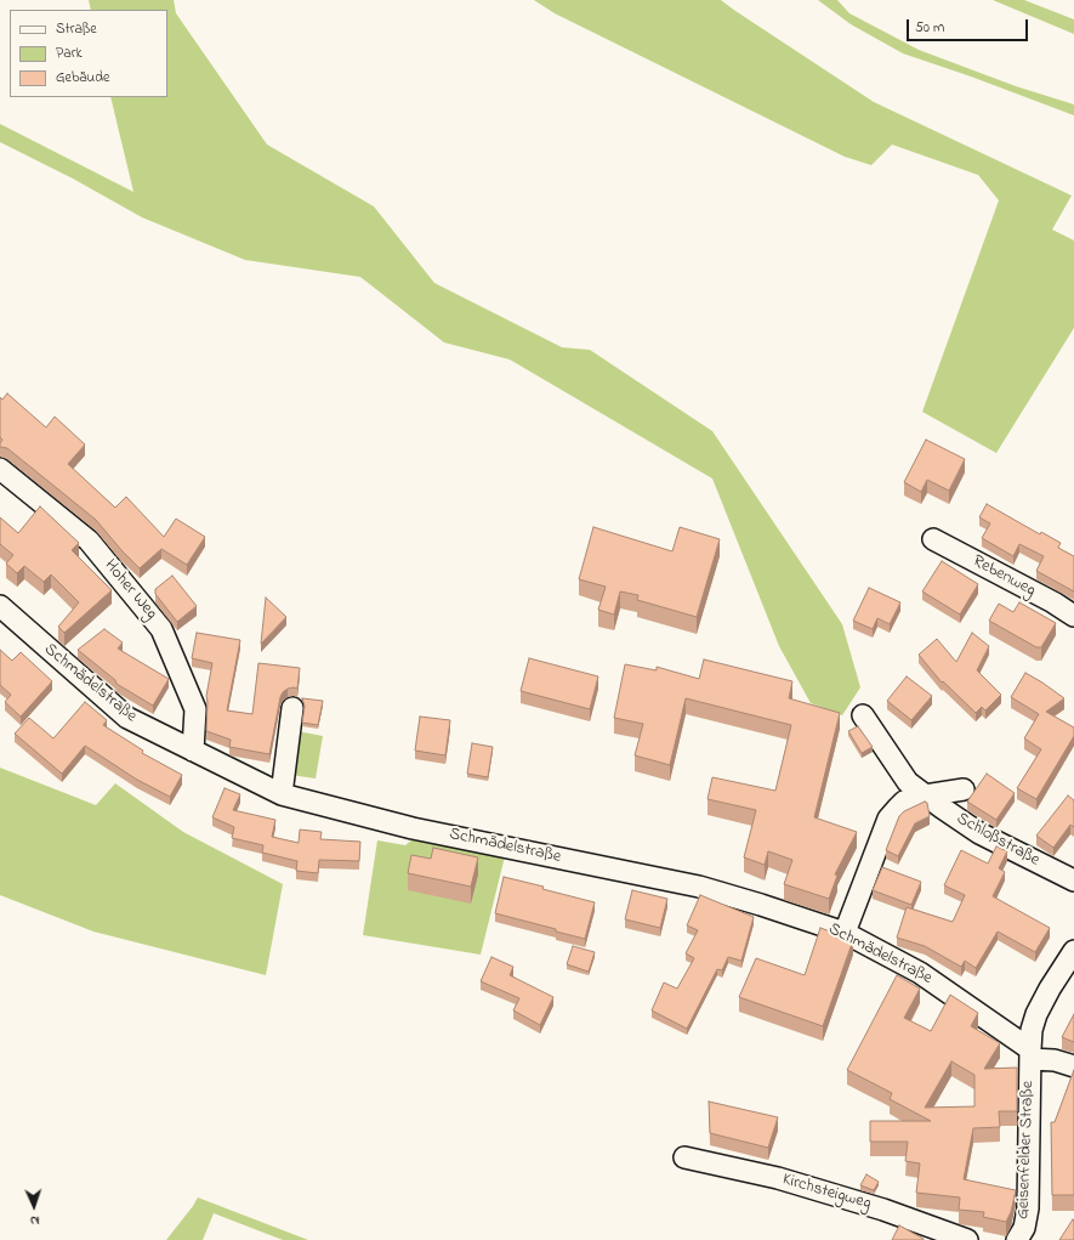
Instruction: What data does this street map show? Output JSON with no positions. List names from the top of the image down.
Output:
{
  "streets": {
    "street": [
      "Rebenweg",
      "Hoher Weg",
      "Schmädelstraße",
      "Schloßstraße",
      "Geisenfelder Straße",
      "Kirchsteigweg"
    ]
  },
  "crossings": [
    ["Hoher Weg", "Schmädelstraße"],
    ["Schmädelstraße", "Schloßstraße"],
    ["Schmädelstraße", "Geisenfelder Straße"]
  ],
  "legend": ["Straße", "Park", "Gebäude"],
  "scale_bar": "50 m",
  "north": "bottom"
}
